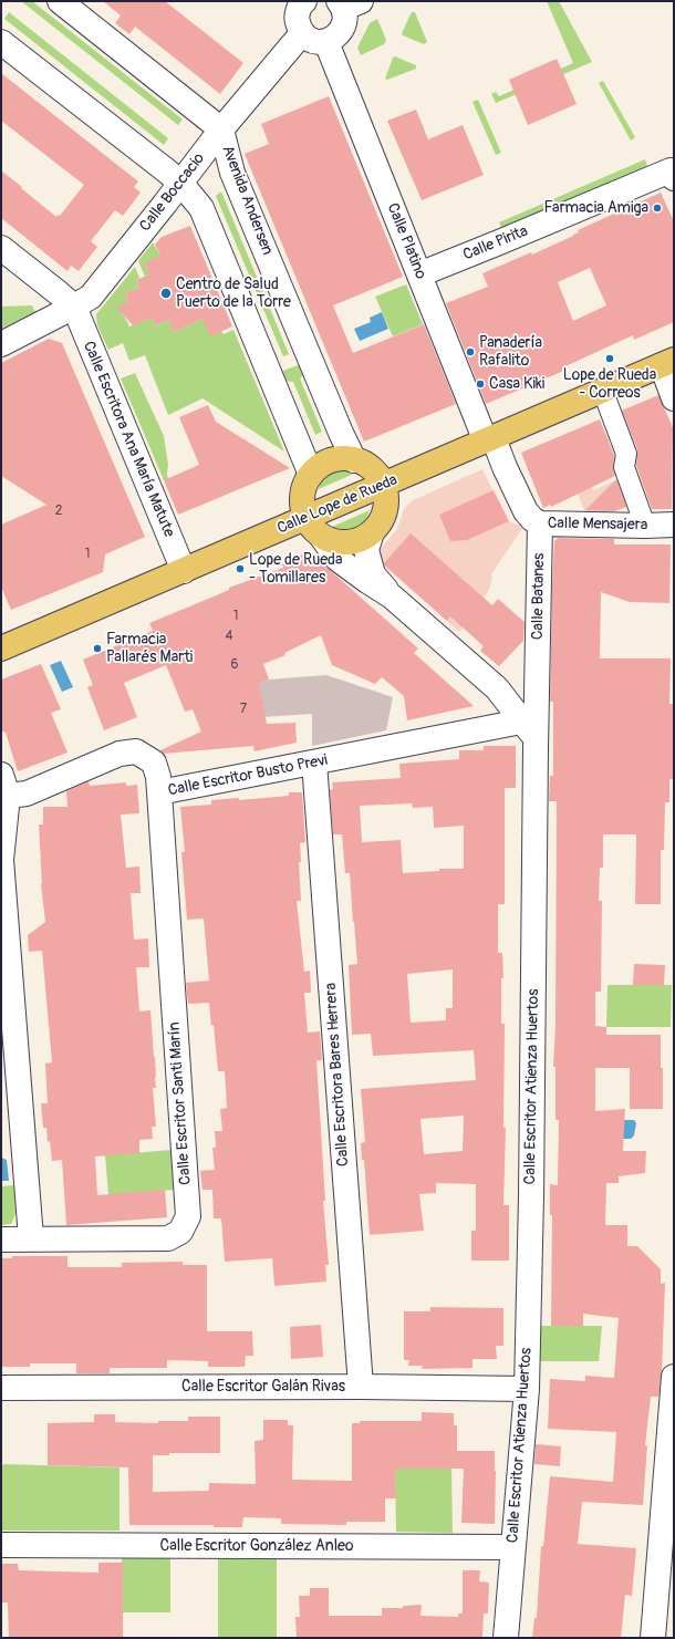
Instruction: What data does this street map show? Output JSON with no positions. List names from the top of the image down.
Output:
{
  "streets": {
    "main road": ["Calle Lope de Rueda"],
    "street": [
      "Calle Boccacio",
      "Avenida Andersen",
      "Calle Platino",
      "Calle Pirita",
      "Calle Escritora Ana María Matute",
      "Calle Mensajera",
      "Calle Batanes",
      "Calle Escritor Busto Previ",
      "Calle Escritora Bares Herrera",
      "Calle Escritor Atienza Huertos",
      "Calle Escritor Santi Marín",
      "Calle Escritor Galán Rivas",
      "Calle Escritor González Anleo"
    ]
  },
  "crossings": [
    ["Calle Boccacio", "Avenida Andersen"],
    ["Calle Boccacio", "Calle Escritora Ana María Matute"],
    ["Calle Platino", "Calle Pirita"],
    ["Calle Platino", "Calle Lope de Rueda"],
    ["Calle Platino", "Calle Mensajera"],
    ["Calle Escritora Ana María Matute", "Calle Lope de Rueda"],
    ["Calle Lope de Rueda", "Calle Mensajera"],
    ["Calle Mensajera", "Calle Batanes"],
    ["Calle Batanes", "Calle Escritor Busto Previ"],
    ["Calle Batanes", "Calle Escritor Atienza Huertos"],
    ["Calle Escritor Busto Previ", "Calle Escritora Bares Herrera"],
    ["Calle Escritor Busto Previ", "Calle Escritor Atienza Huertos"],
    ["Calle Escritor Busto Previ", "Calle Escritor Santi Marín"],
    ["Calle Escritora Bares Herrera", "Calle Escritor Galán Rivas"],
    ["Calle Escritor Atienza Huertos", "Calle Escritor Galán Rivas"],
    ["Calle Escritor Atienza Huertos", "Calle Escritor González Anleo"]
  ],
  "places": [
    "Farmacia Amiga",
    "Centro de Salud Puerto de la Torre",
    "Panadería Rafalito",
    "Lope de Rueda - Correos",
    "Casa Kiki",
    "Lope de Rueda - Tomillares",
    "Farmacia Pallarés Marti"
  ],
  "house_numbers": [
    "2",
    "1",
    "1",
    "4",
    "6",
    "7"
  ]
}
